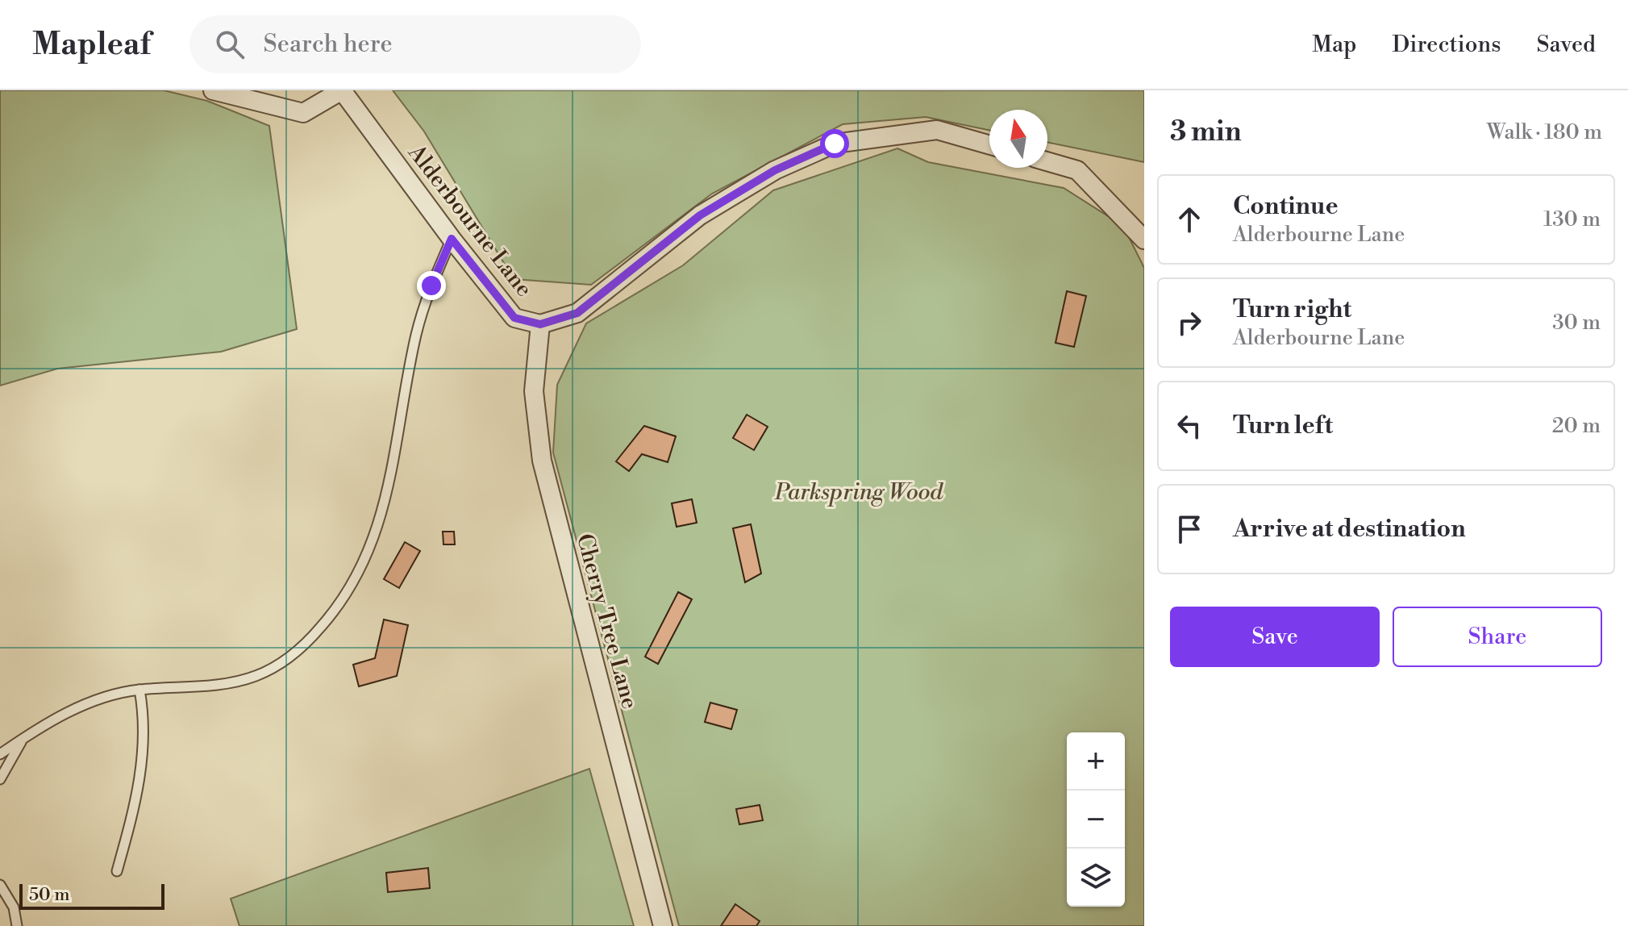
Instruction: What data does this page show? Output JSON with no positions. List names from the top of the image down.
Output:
{
  "streets": {
    "street": ["Alderbourne Lane", "Cherry Tree Lane"]
  },
  "crossings": [
    ["Alderbourne Lane", "Cherry Tree Lane"]
  ],
  "parks": ["Parkspring Wood"],
  "scale_bar": "50 m",
  "north": "top",
  "page": {
    "header": "Mapleaf",
    "search": "Search here",
    "nav": ["Map", "Directions", "Saved"],
    "heading": ["3 min", "Walk · 180 m"],
    "list": [
      ["Continue", "Alderbourne Lane", "130 m"],
      ["Turn right", "Alderbourne Lane", "30 m"],
      ["Turn left", "20 m"],
      "Arrive at destination"
    ],
    "buttons": ["Save", "Share"],
    "map_buttons": ["+", "−"],
    "scale": "50 m"
  }
}
